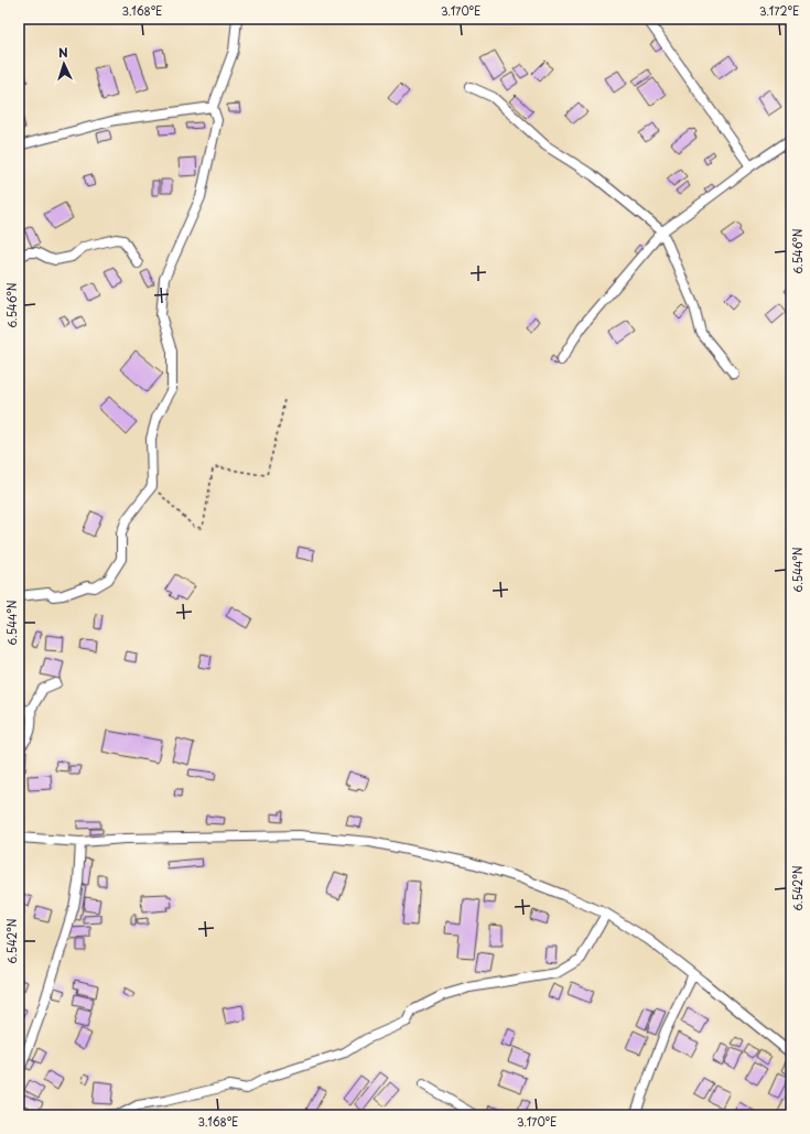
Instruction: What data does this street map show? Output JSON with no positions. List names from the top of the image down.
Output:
{
  "north": "top",
  "coordinates": [
    "3.168°E",
    "3.170°E",
    "3.172°E",
    "6.546°N",
    "6.544°N",
    "6.542°N"
  ]
}
